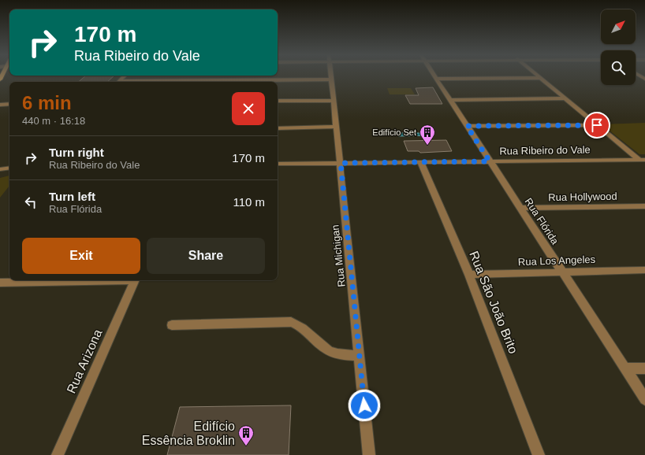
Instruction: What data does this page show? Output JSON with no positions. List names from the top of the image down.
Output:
{
  "streets": {
    "street": [
      "Rua Ribeiro do Vale",
      "Rua Hollywood",
      "Rua Flórida",
      "Rua Michigan",
      "Rua Los Angeles",
      "Rua São João Brito",
      "Rua Arizona"
    ]
  },
  "crossings": [
    ["Rua Ribeiro do Vale", "Rua Flórida"],
    ["Rua Ribeiro do Vale", "Rua Michigan"],
    ["Rua Ribeiro do Vale", "Rua São João Brito"],
    ["Rua Hollywood", "Rua Flórida"],
    ["Rua Flórida", "Rua Los Angeles"],
    ["Rua Los Angeles", "Rua São João Brito"]
  ],
  "places": {
    "building": ["Edifício Set", "Edifício Essência Broklin"]
  },
  "north": "top right",
  "page": {
    "turn": ["170 m", "Rua Ribeiro do Vale"],
    "heading": ["6 min", "440 m · 16:18"],
    "list": [
      {
        "name": "Turn right",
        "note": "Rua Ribeiro do Vale",
        "value": "170 m"
      },
      {
        "name": "Turn left",
        "note": "Rua Flórida",
        "value": "110 m"
      }
    ],
    "buttons": ["Exit", "Share"]
  }
}
